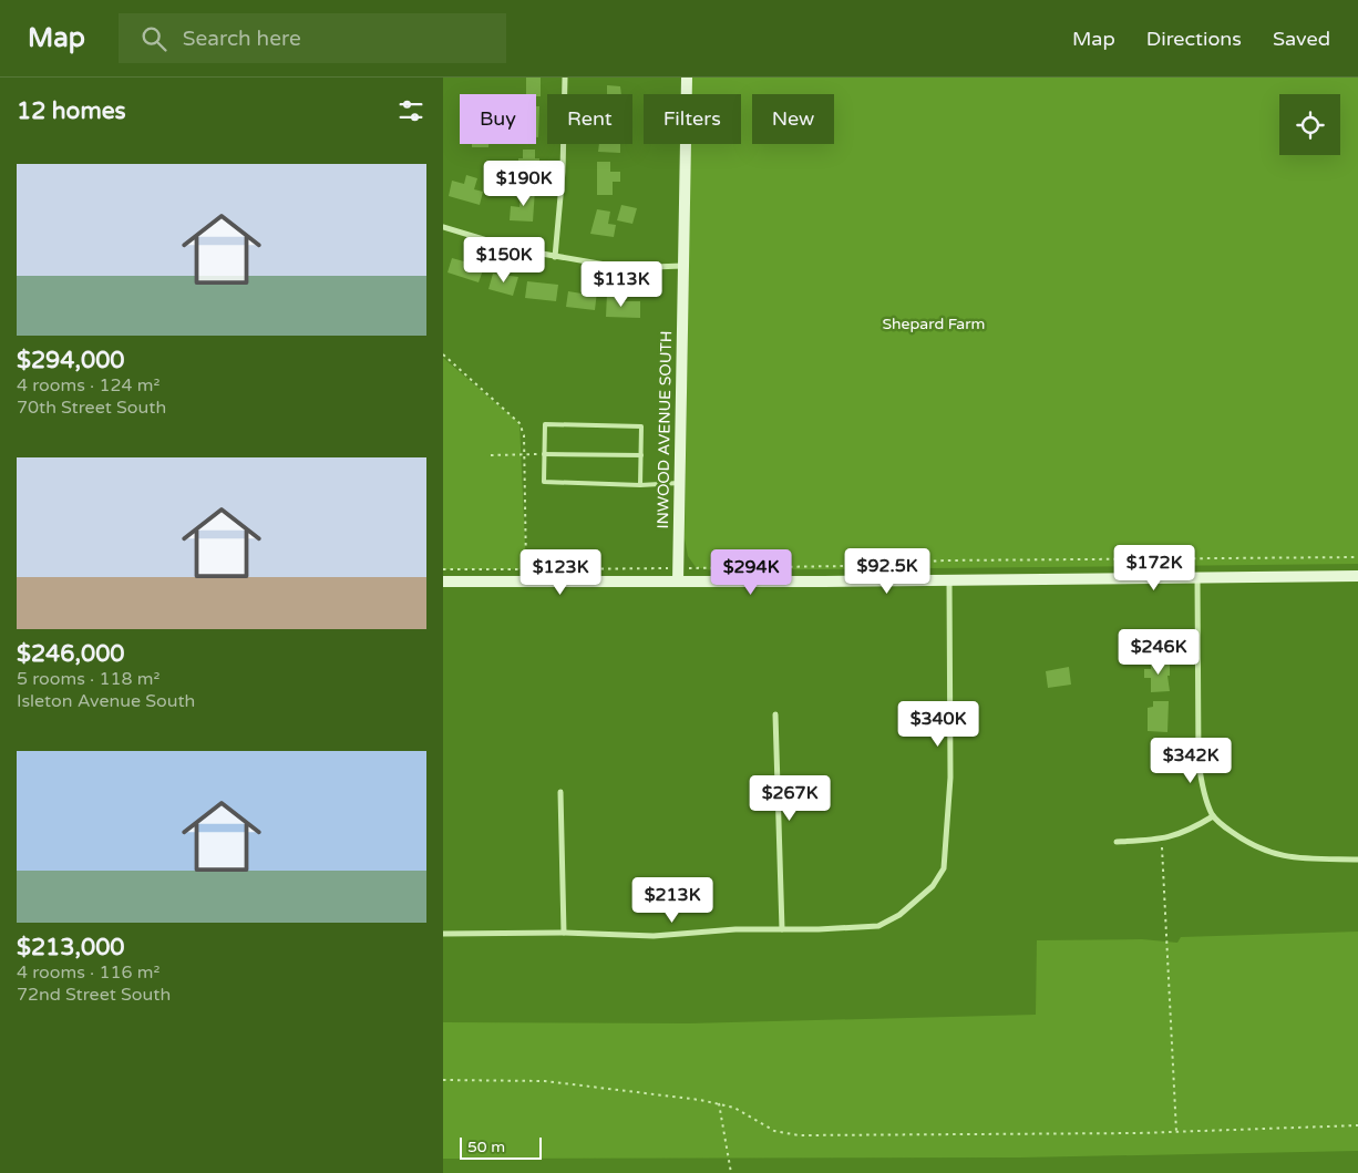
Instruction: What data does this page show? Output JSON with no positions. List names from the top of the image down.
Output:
{
  "streets": {
    "main road": ["INWOOD AVENUE SOUTH"]
  },
  "parks": ["Shepard Farm"],
  "scale_bar": "50 m",
  "page": {
    "header": "Map",
    "search": "Search here",
    "nav": ["Map", "Directions", "Saved"],
    "heading": "12 homes",
    "chip": [
      "Buy",
      "Rent",
      "Filters",
      "New"
    ],
    "list": [
      {
        "name": "$294,000",
        "note": "4 rooms · 124 m² · 70th Street South"
      },
      {
        "name": "$246,000",
        "note": "5 rooms · 118 m² · Isleton Avenue South"
      },
      {
        "name": "$213,000",
        "note": "4 rooms · 116 m² · 72nd Street South"
      }
    ],
    "price": [
      "$190K",
      "$150K",
      "$113K",
      "$172K",
      "$92.5K",
      "$123K",
      "$294K",
      "$246K",
      "$340K",
      "$342K",
      "$267K",
      "$213K"
    ],
    "scale": "50 m"
  }
}
